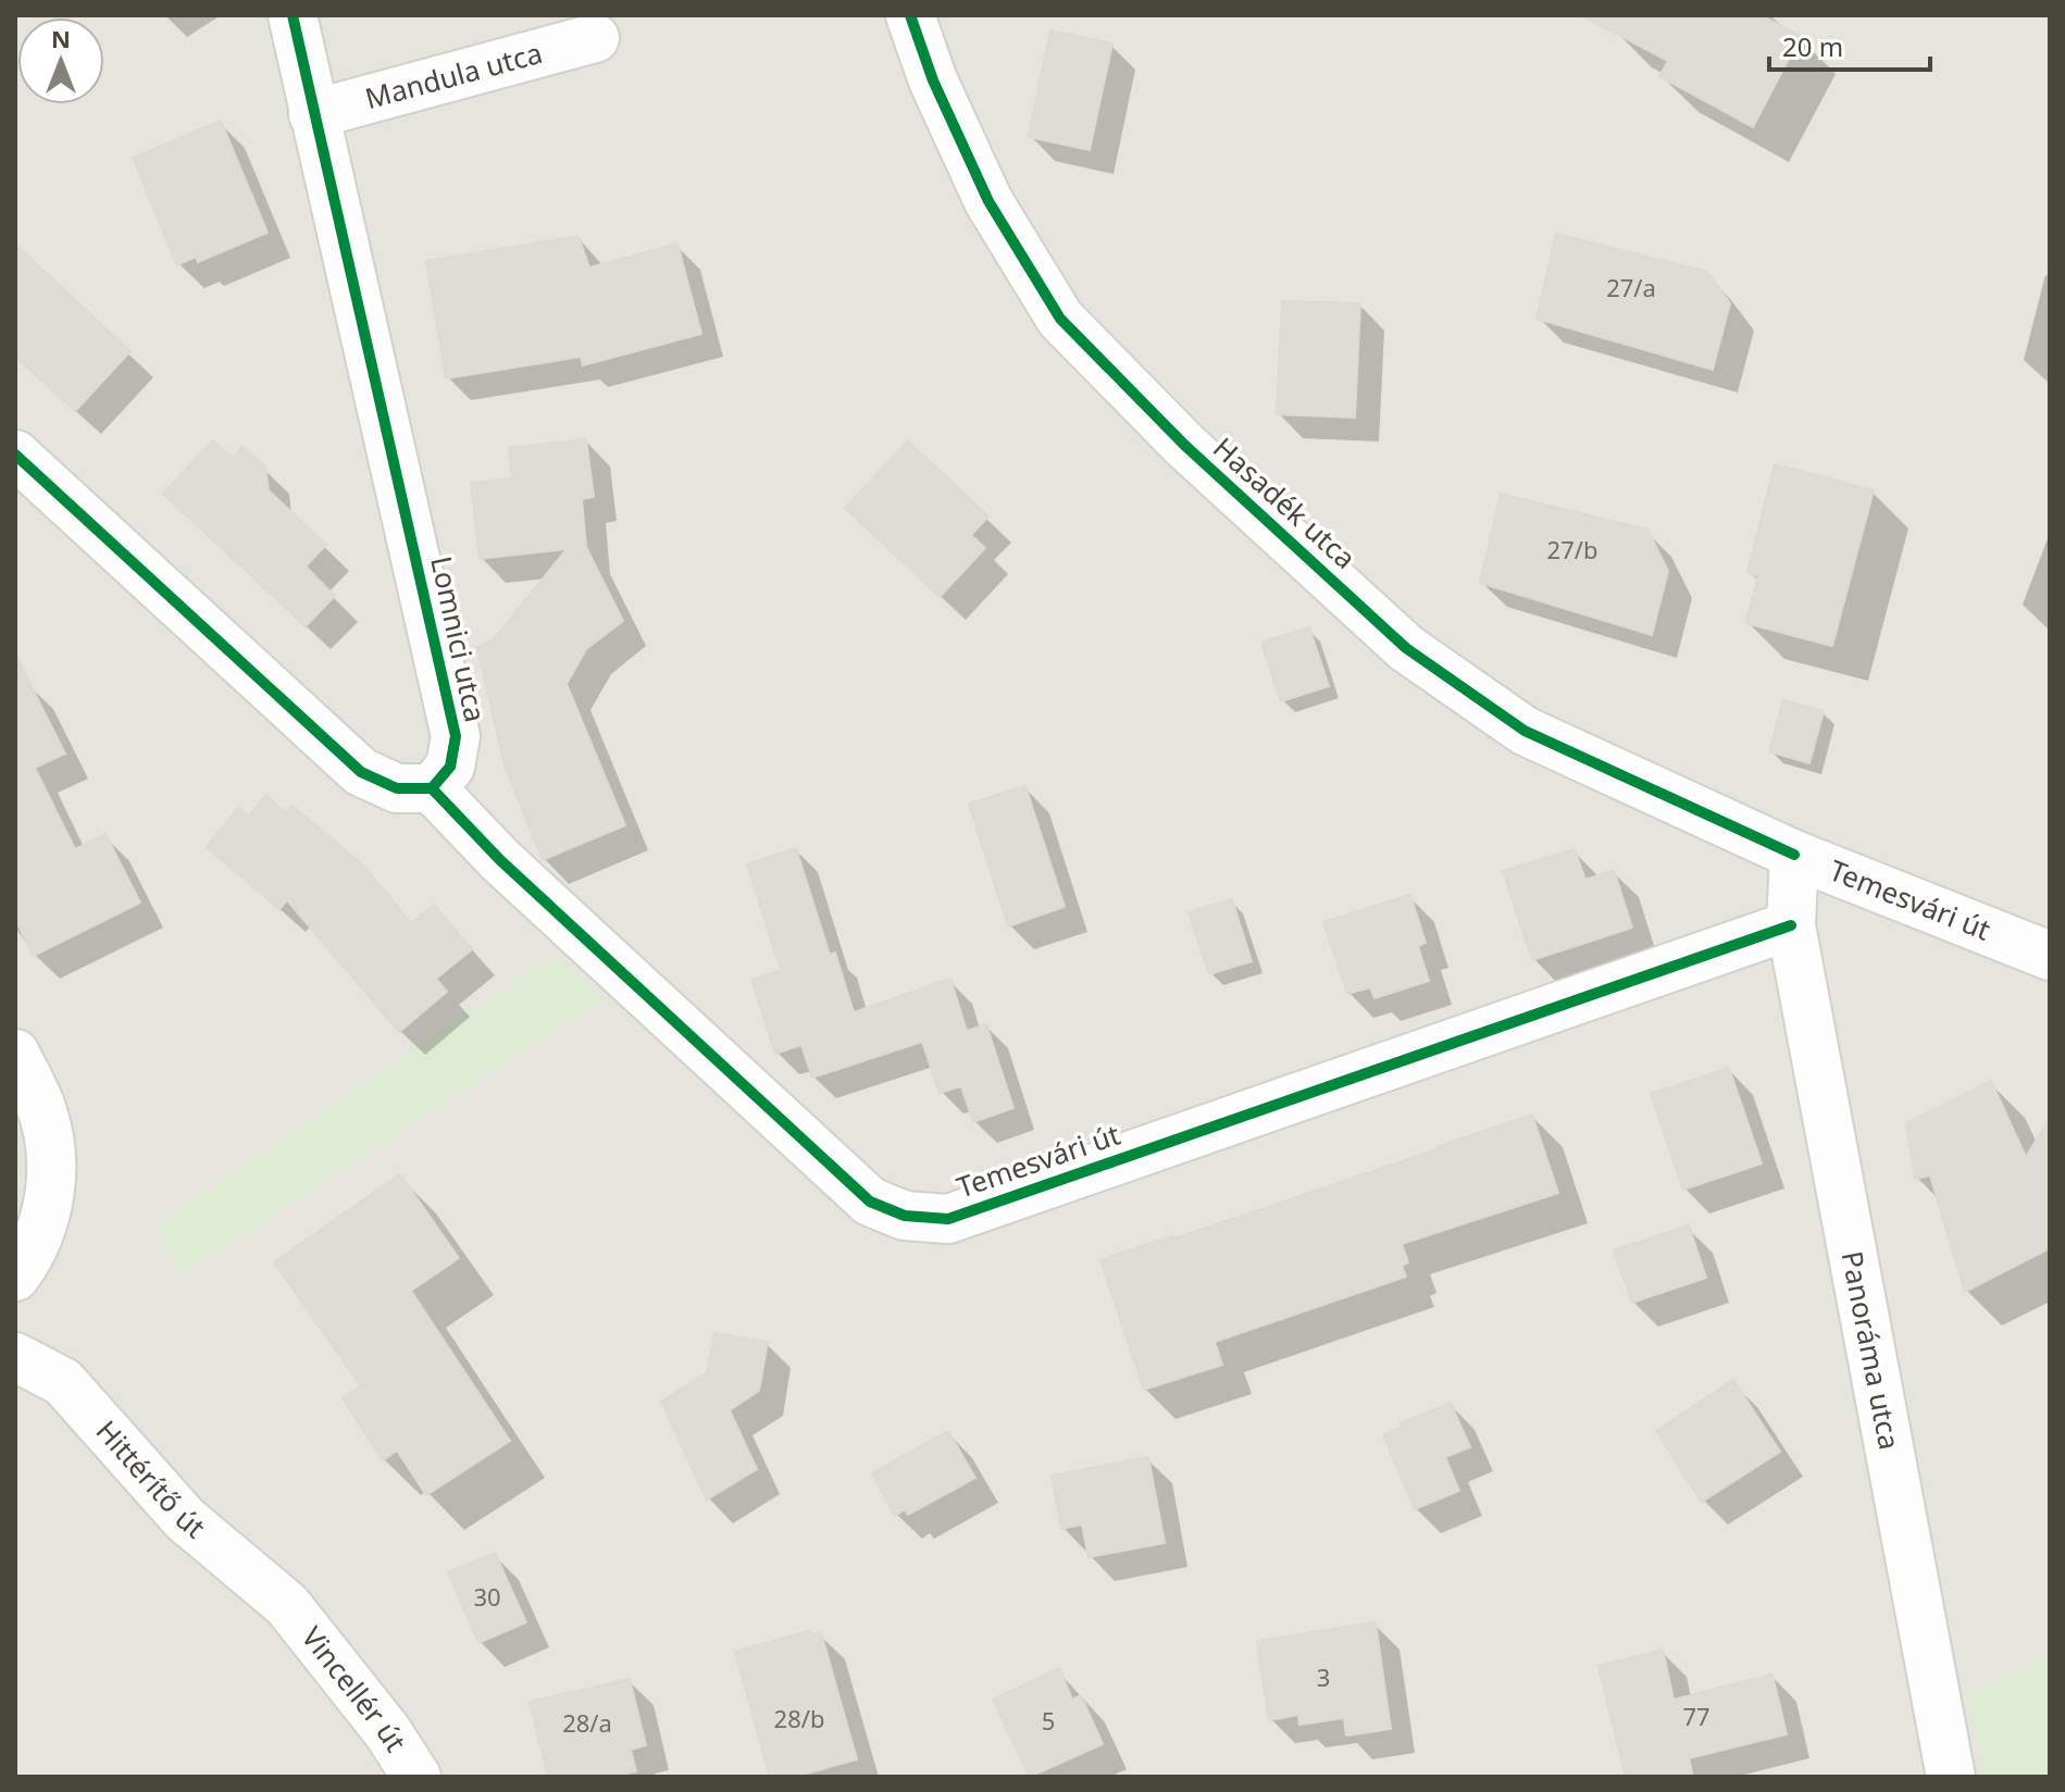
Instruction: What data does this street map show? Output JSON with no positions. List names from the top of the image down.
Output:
{
  "streets": {
    "street": [
      "Mandula utca",
      "Hasadék utca",
      "Lomnici utca",
      "Temesvári út",
      "Panoráma utca",
      "Hittérítő út",
      "Vincellér út"
    ]
  },
  "crossings": [
    ["Mandula utca", "Lomnici utca"],
    ["Hasadék utca", "Temesvári út"],
    ["Lomnici utca", "Temesvári út"],
    ["Temesvári út", "Panoráma utca"],
    ["Hittérítő út", "Vincellér út"]
  ],
  "house_numbers": [
    "27/a",
    "27/b",
    "30",
    "3",
    "77",
    "28/b",
    "5",
    "28/a"
  ],
  "scale_bar": "20 m",
  "north": "top"
}
